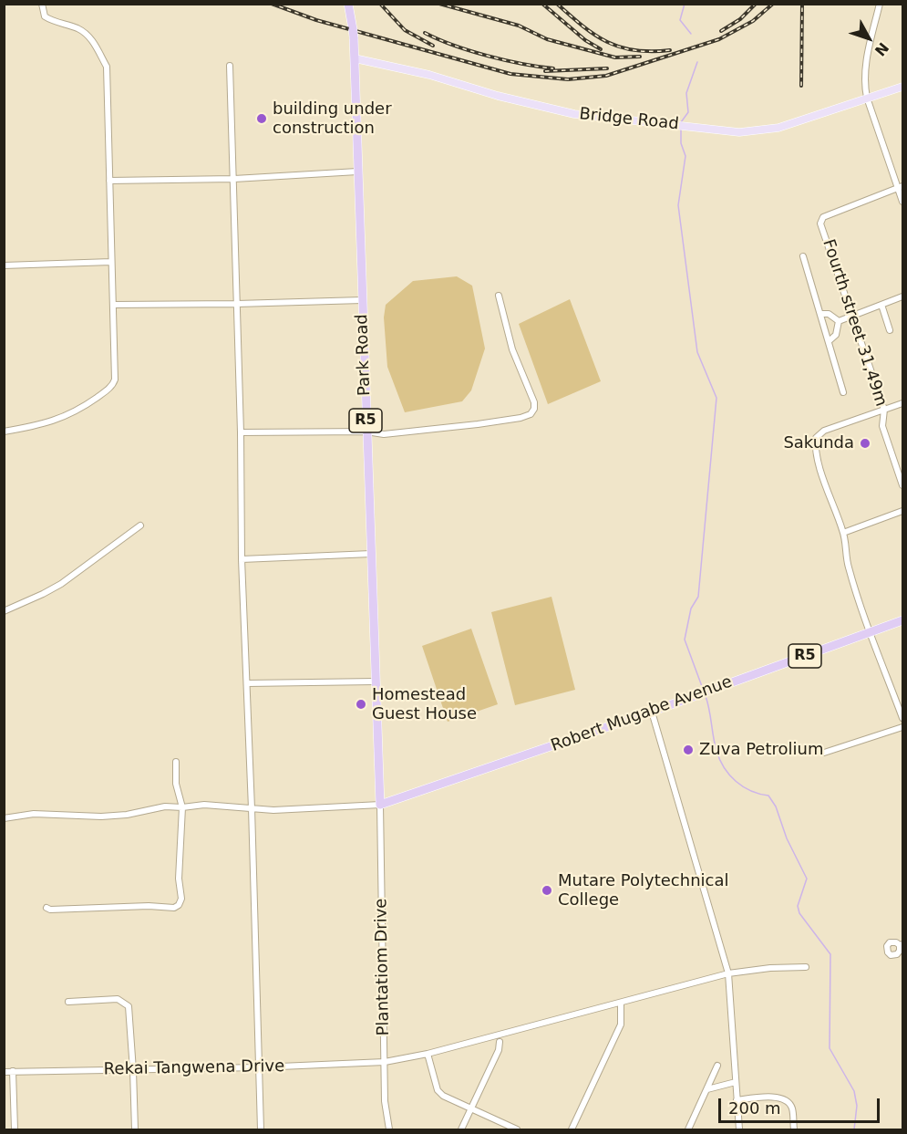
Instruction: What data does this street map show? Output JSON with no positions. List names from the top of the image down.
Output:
{
  "streets": {
    "highway": ["Park Road", "R5", "Robert Mugabe Avenue"],
    "main road": ["Bridge Road"],
    "street": ["Fourth street 31,49m", "Plantatiom Drive", "Rekai Tangwena Drive"]
  },
  "crossings": [
    ["Bridge Road", "Park Road"],
    ["Park Road", "Robert Mugabe Avenue"],
    ["Park Road", "Plantatiom Drive"],
    ["Robert Mugabe Avenue", "Plantatiom Drive"],
    ["Plantatiom Drive", "Rekai Tangwena Drive"]
  ],
  "places": [
    "building under construction",
    "Sakunda",
    "Homestead Guest House",
    "Zuva Petrolium",
    "Mutare Polytechnical College"
  ],
  "scale_bar": "200 m",
  "north": "bottom right"
}
